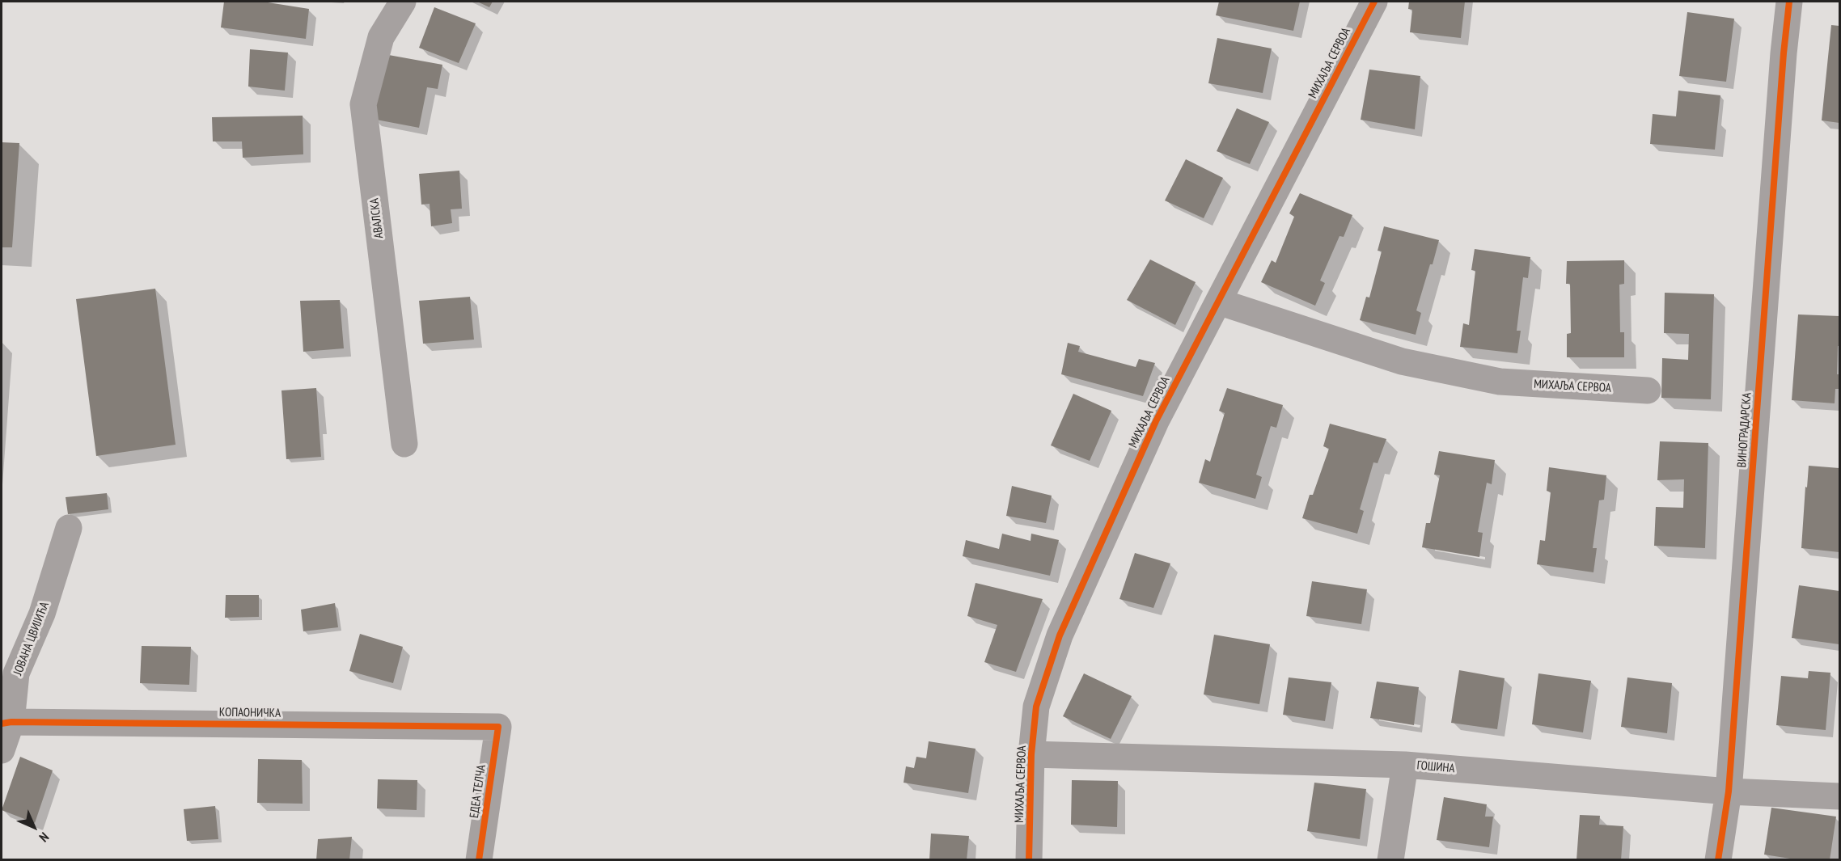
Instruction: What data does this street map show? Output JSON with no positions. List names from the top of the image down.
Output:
{
  "streets": {
    "street": [
      "МИХАЉА СЕРВОА",
      "АВАЛСКА",
      "ВИНОГРАДАРСКА",
      "ЈОВАНА ЦВИЈИЋА",
      "КОПАОНИЧКА",
      "ГОШИНА",
      "ЕДЕА ТЕЛЧА"
    ]
  },
  "crossings": [
    ["МИХАЉА СЕРВОА", "ГОШИНА"],
    ["ВИНОГРАДАРСКА", "ГОШИНА"],
    ["ЈОВАНА ЦВИЈИЋА", "КОПАОНИЧКА"],
    ["КОПАОНИЧКА", "ЕДЕА ТЕЛЧА"]
  ],
  "north": "bottom right"
}
